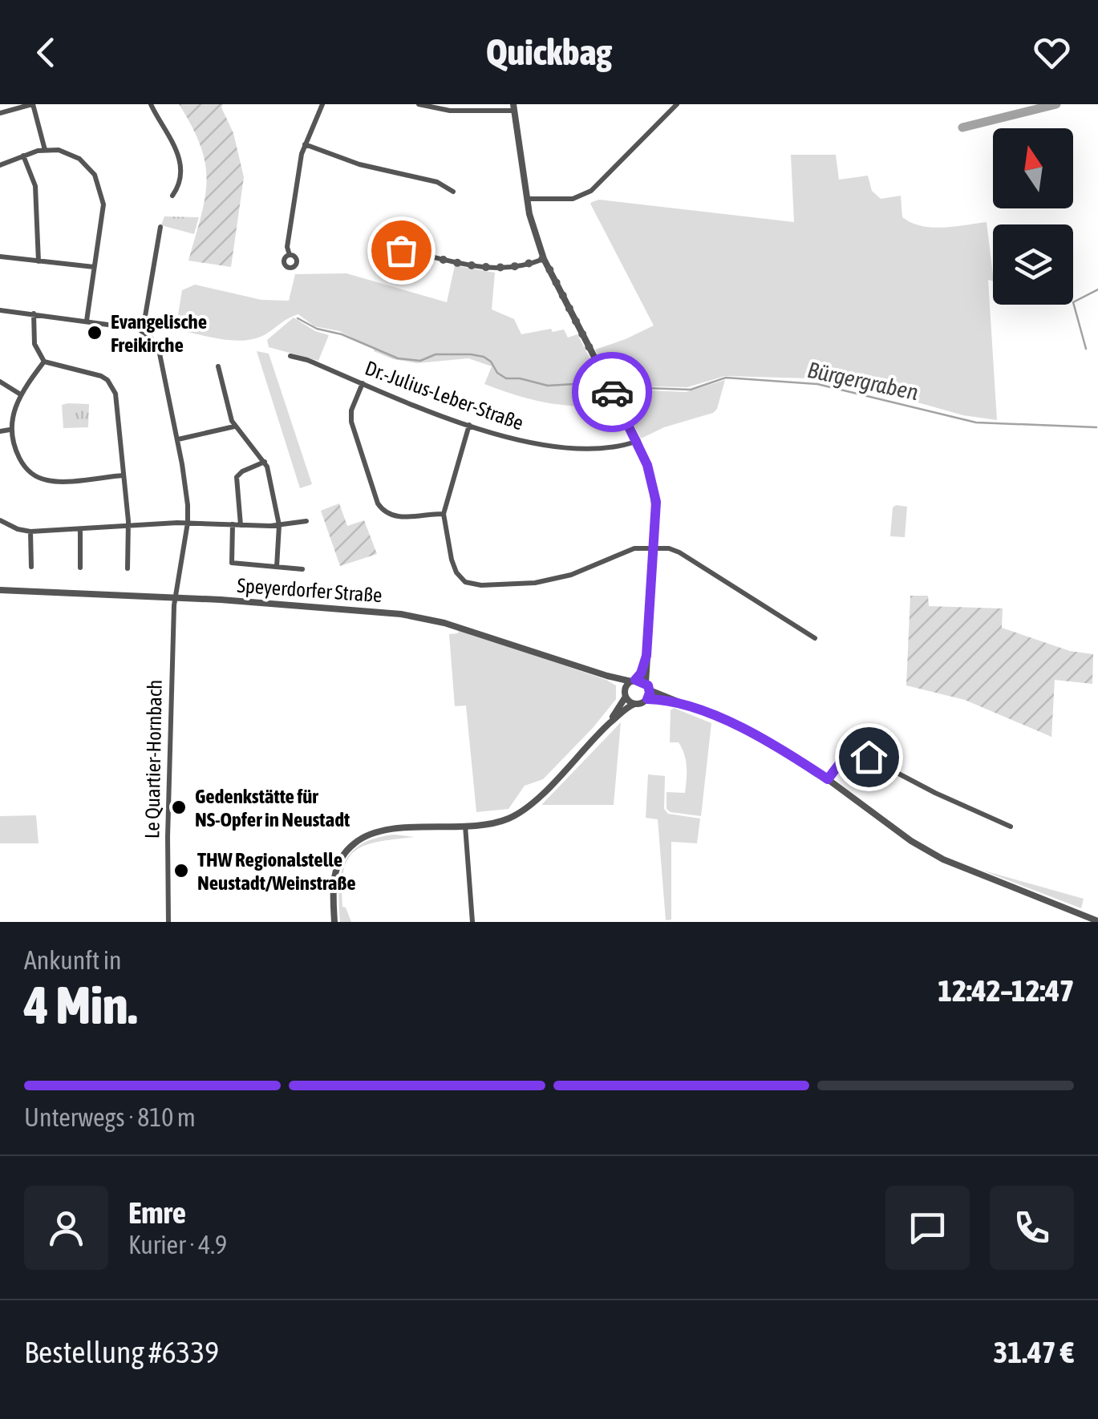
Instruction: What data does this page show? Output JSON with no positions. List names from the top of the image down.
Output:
{
  "streets": {
    "street": ["Dr.-Julius-Leber-Straße", "Speyerdorfer Straße", "Le Quartier-Hornbach"]
  },
  "crossings": [
    ["Speyerdorfer Straße", "Le Quartier-Hornbach"]
  ],
  "water": ["Bürgergraben"],
  "places": ["Evangelische Freikirche", "Gedenkstätte für NS-Opfer in Neustadt", "THW Regionalstelle Neustadt/Weinstraße"],
  "north": "top",
  "page": {
    "header": "Quickbag",
    "heading": ["4 Min.", "Ankunft in", "12:42–12:47"],
    "panel": [
      "Emre",
      "Kurier · 4.9",
      "Bestellung #6339",
      "31.47 €"
    ],
    "bar": "Unterwegs · 810 m"
  }
}
